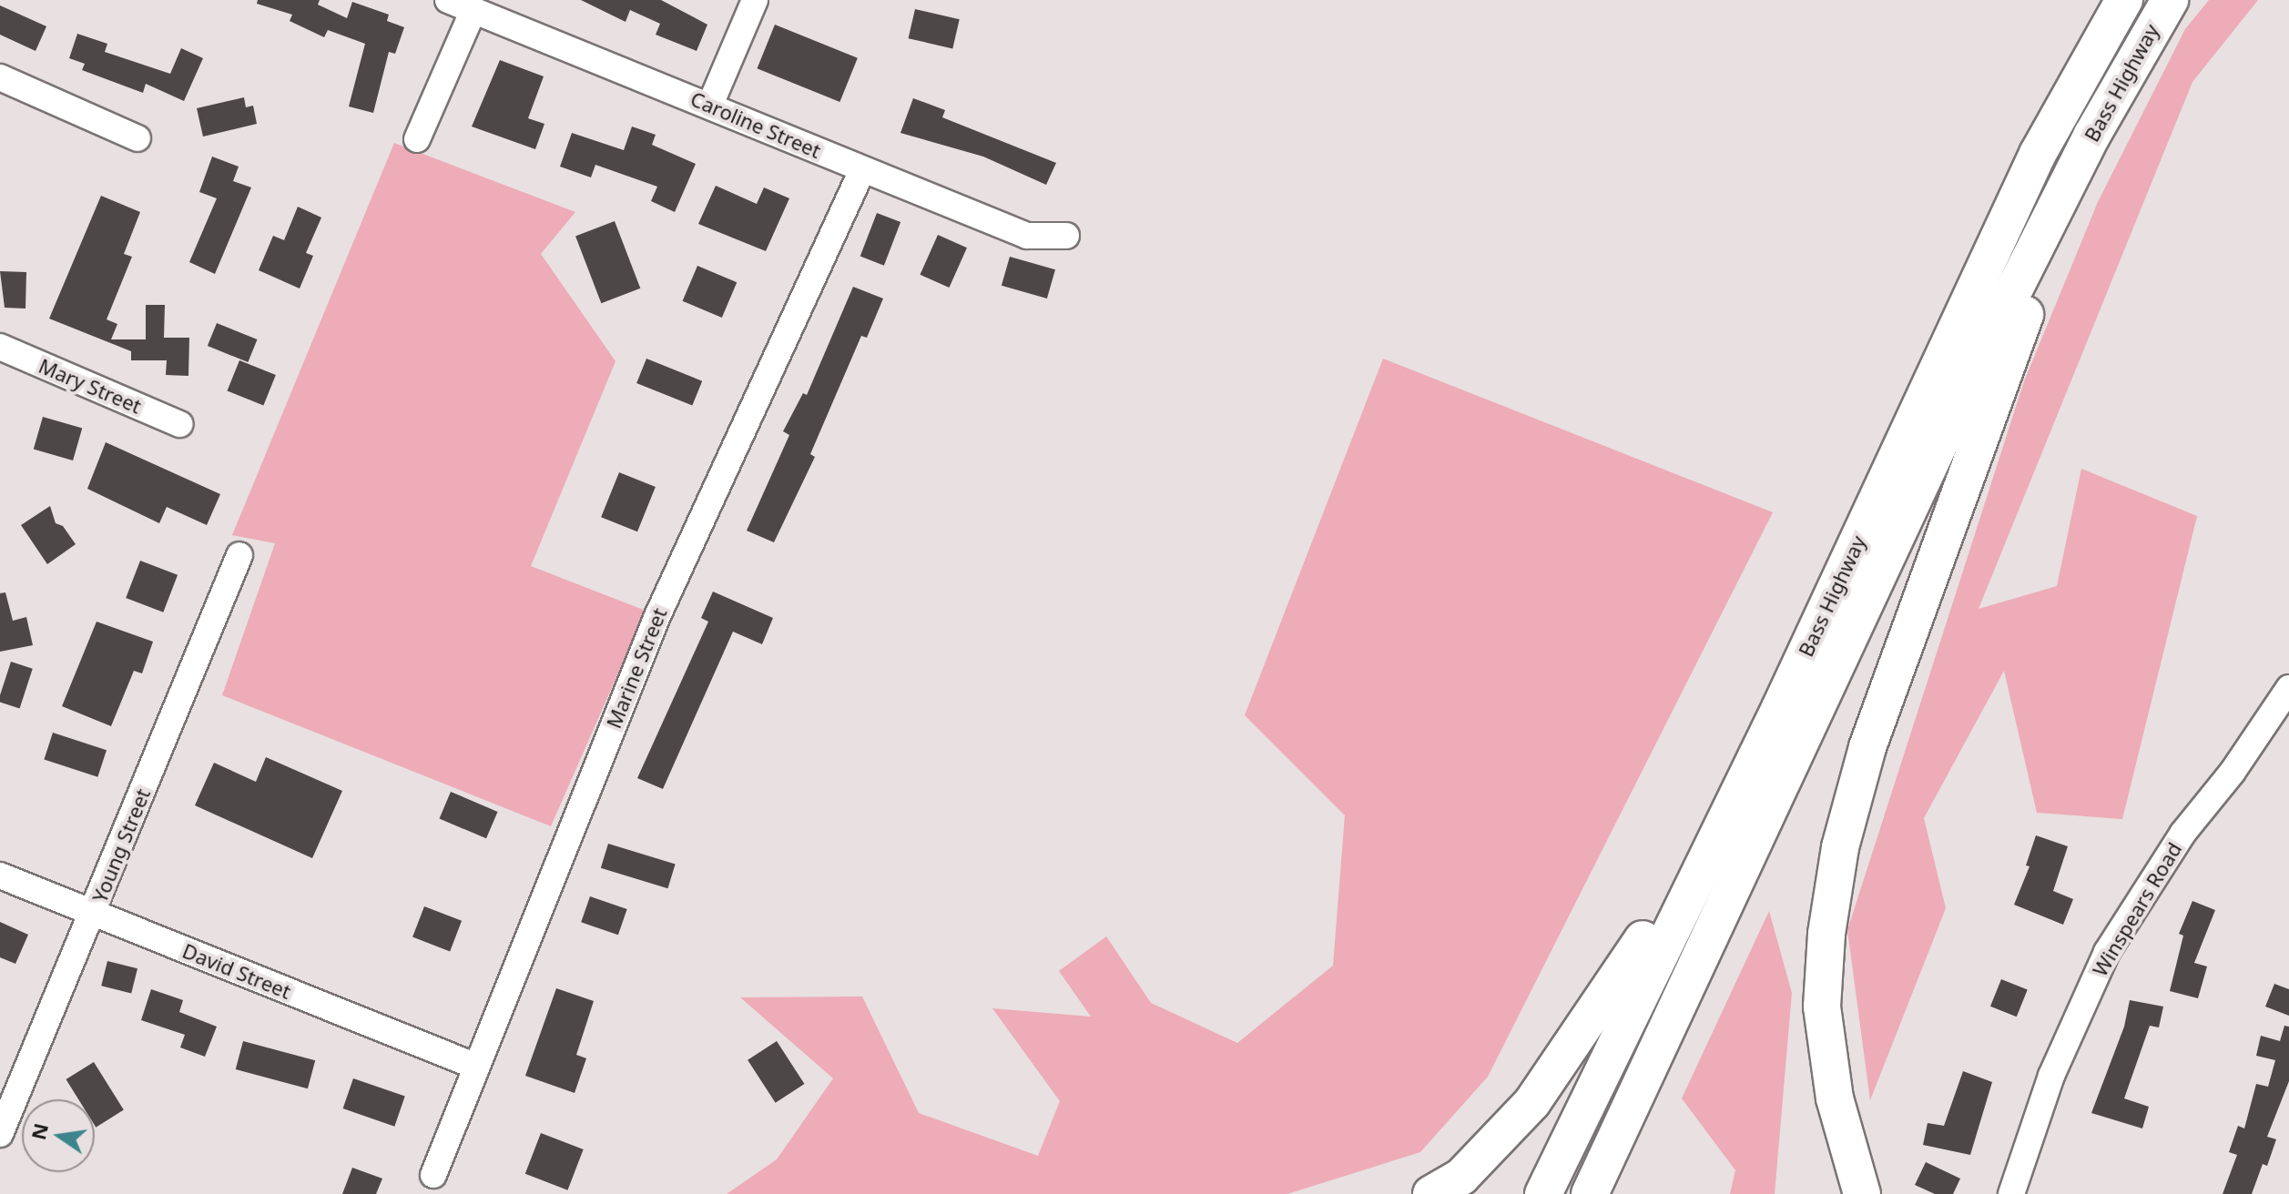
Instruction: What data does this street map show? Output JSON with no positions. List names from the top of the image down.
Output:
{
  "streets": {
    "highway": ["Bass Highway"],
    "street": [
      "Caroline Street",
      "Mary Street",
      "Marine Street",
      "Young Street",
      "Winspears Road",
      "David Street"
    ]
  },
  "crossings": [
    ["Caroline Street", "Marine Street"],
    ["Marine Street", "David Street"],
    ["Young Street", "David Street"]
  ],
  "north": "left"
}
